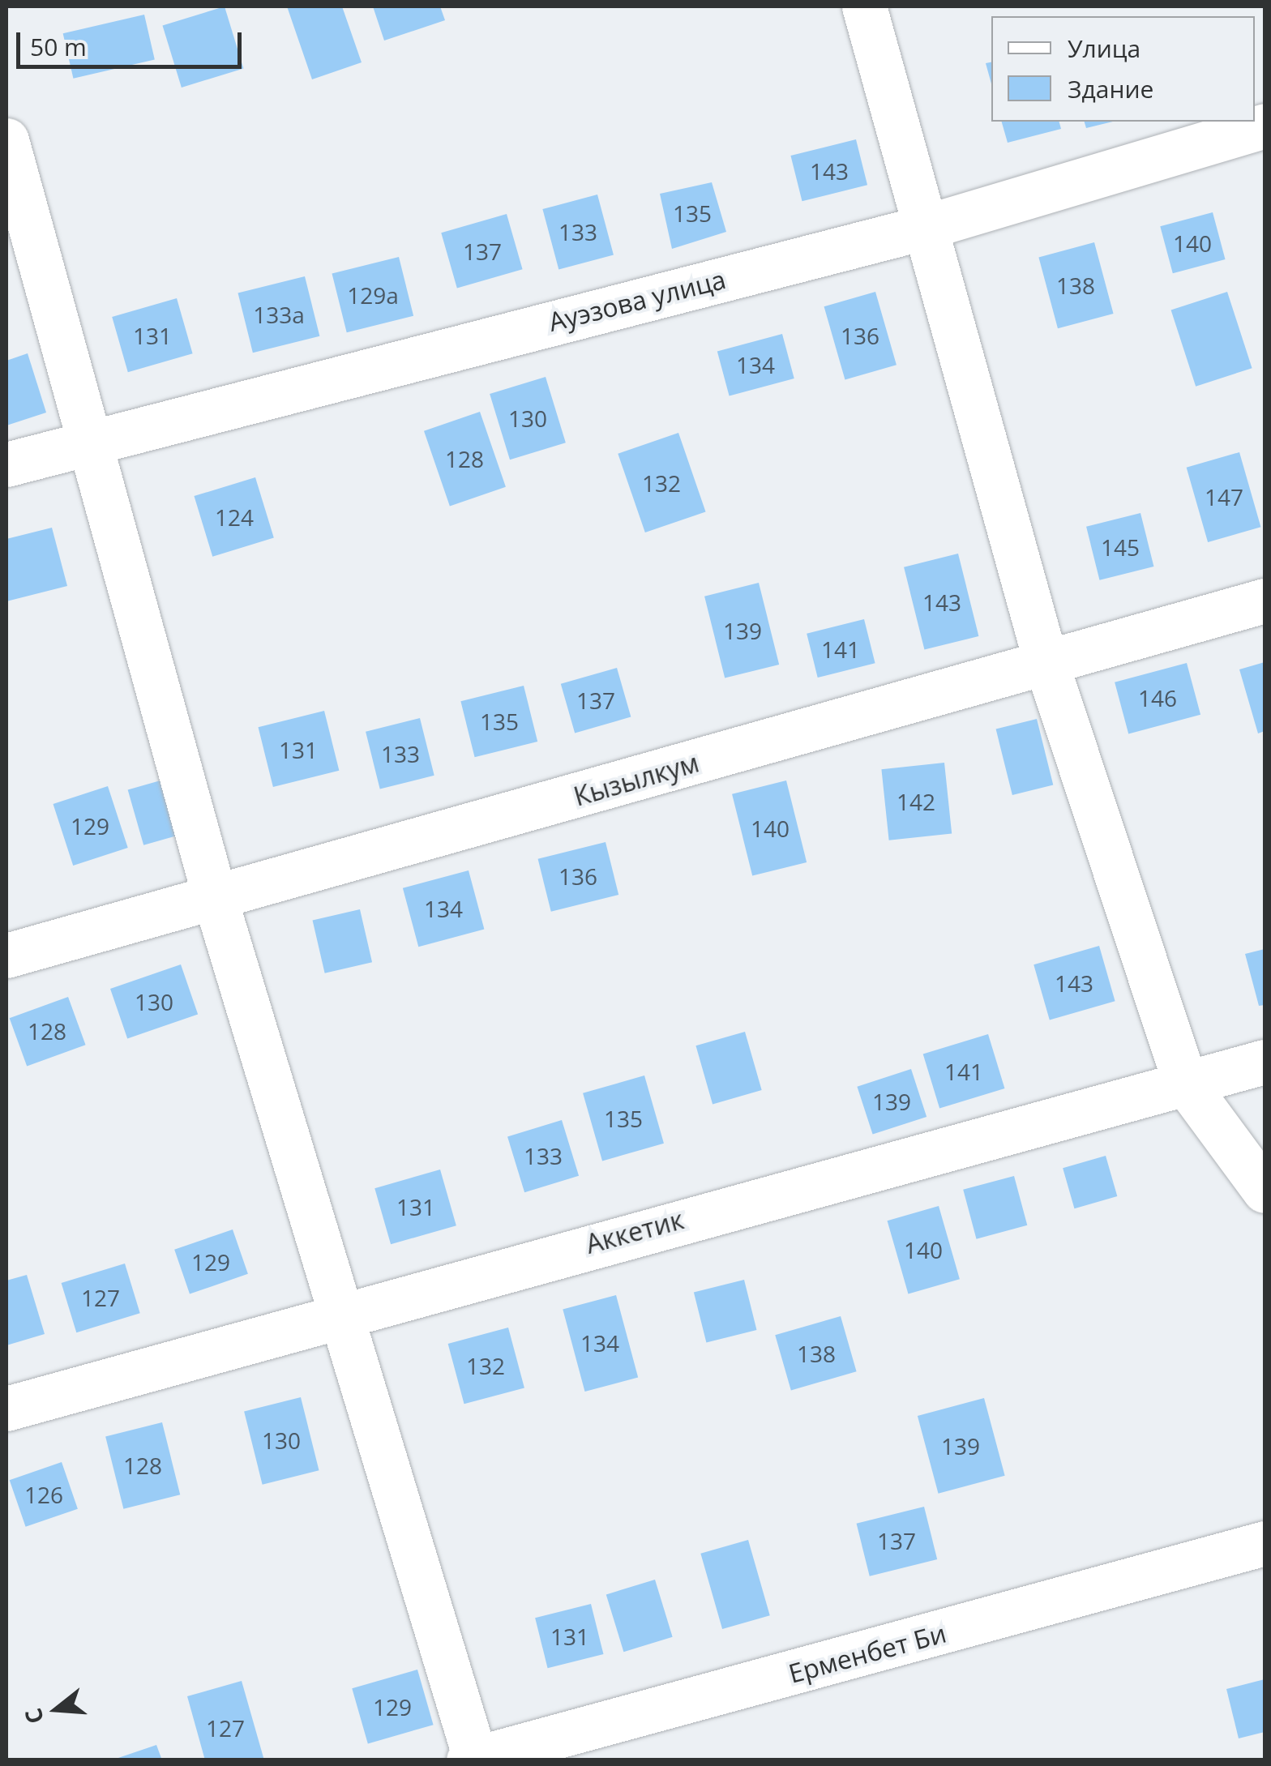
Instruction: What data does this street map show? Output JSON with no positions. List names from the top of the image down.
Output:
{
  "streets": {
    "street": [
      "Ауэзова улица",
      "Кызылкум",
      "Аккетик",
      "Ерменбет Би"
    ]
  },
  "house_numbers": [
    "143",
    "135",
    "133",
    "140",
    "137",
    "138",
    "129а",
    "133а",
    "131",
    "136",
    "134",
    "130",
    "128",
    "132",
    "147",
    "124",
    "145",
    "143",
    "139",
    "141",
    "146",
    "137",
    "135",
    "131",
    "133",
    "142",
    "129",
    "140",
    "136",
    "134",
    "143",
    "130",
    "128",
    "141",
    "139",
    "135",
    "133",
    "131",
    "140",
    "129",
    "127",
    "134",
    "138",
    "132",
    "130",
    "139",
    "128",
    "126",
    "137",
    "131",
    "129",
    "127"
  ],
  "legend": ["Улица", "Здание"],
  "scale_bar": "50 m",
  "north": "left"
}
